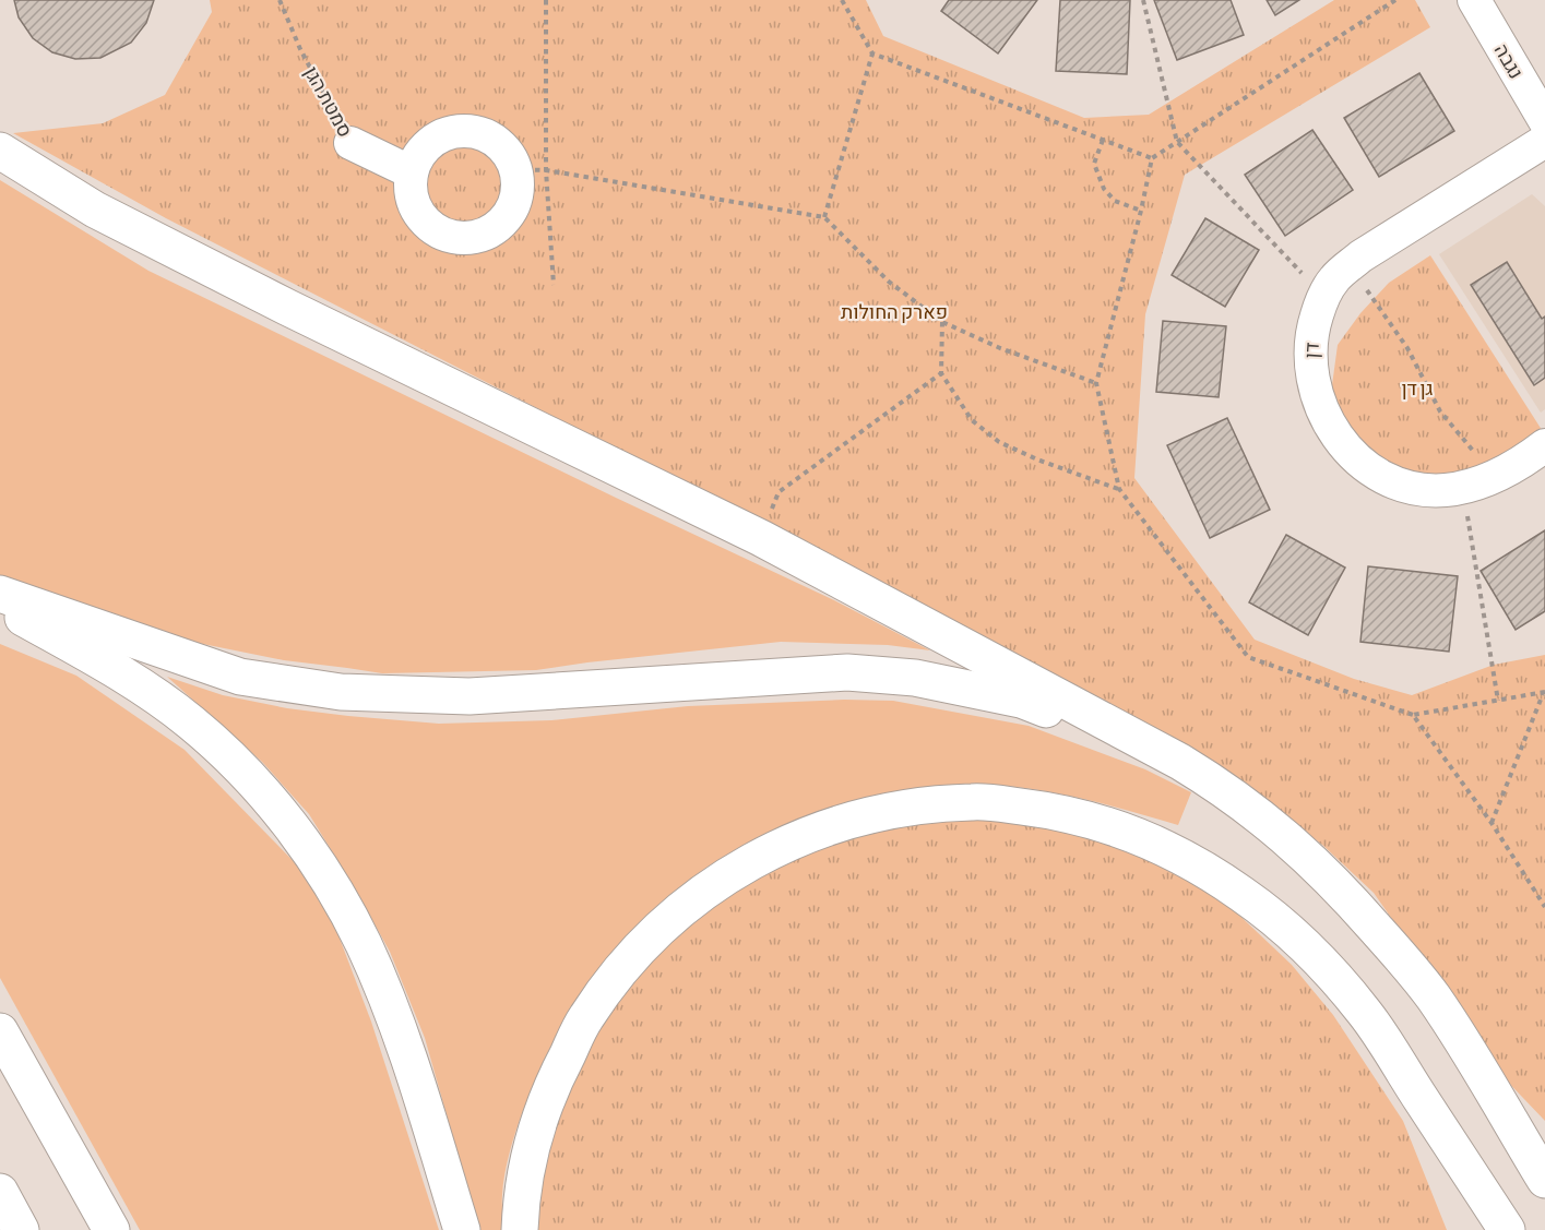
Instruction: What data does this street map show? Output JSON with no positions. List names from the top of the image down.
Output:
{
  "streets": {
    "street": ["נגבה", "סמטת הגן", "דן"]
  },
  "parks": ["פארק החולות", "גן דן"]
}
